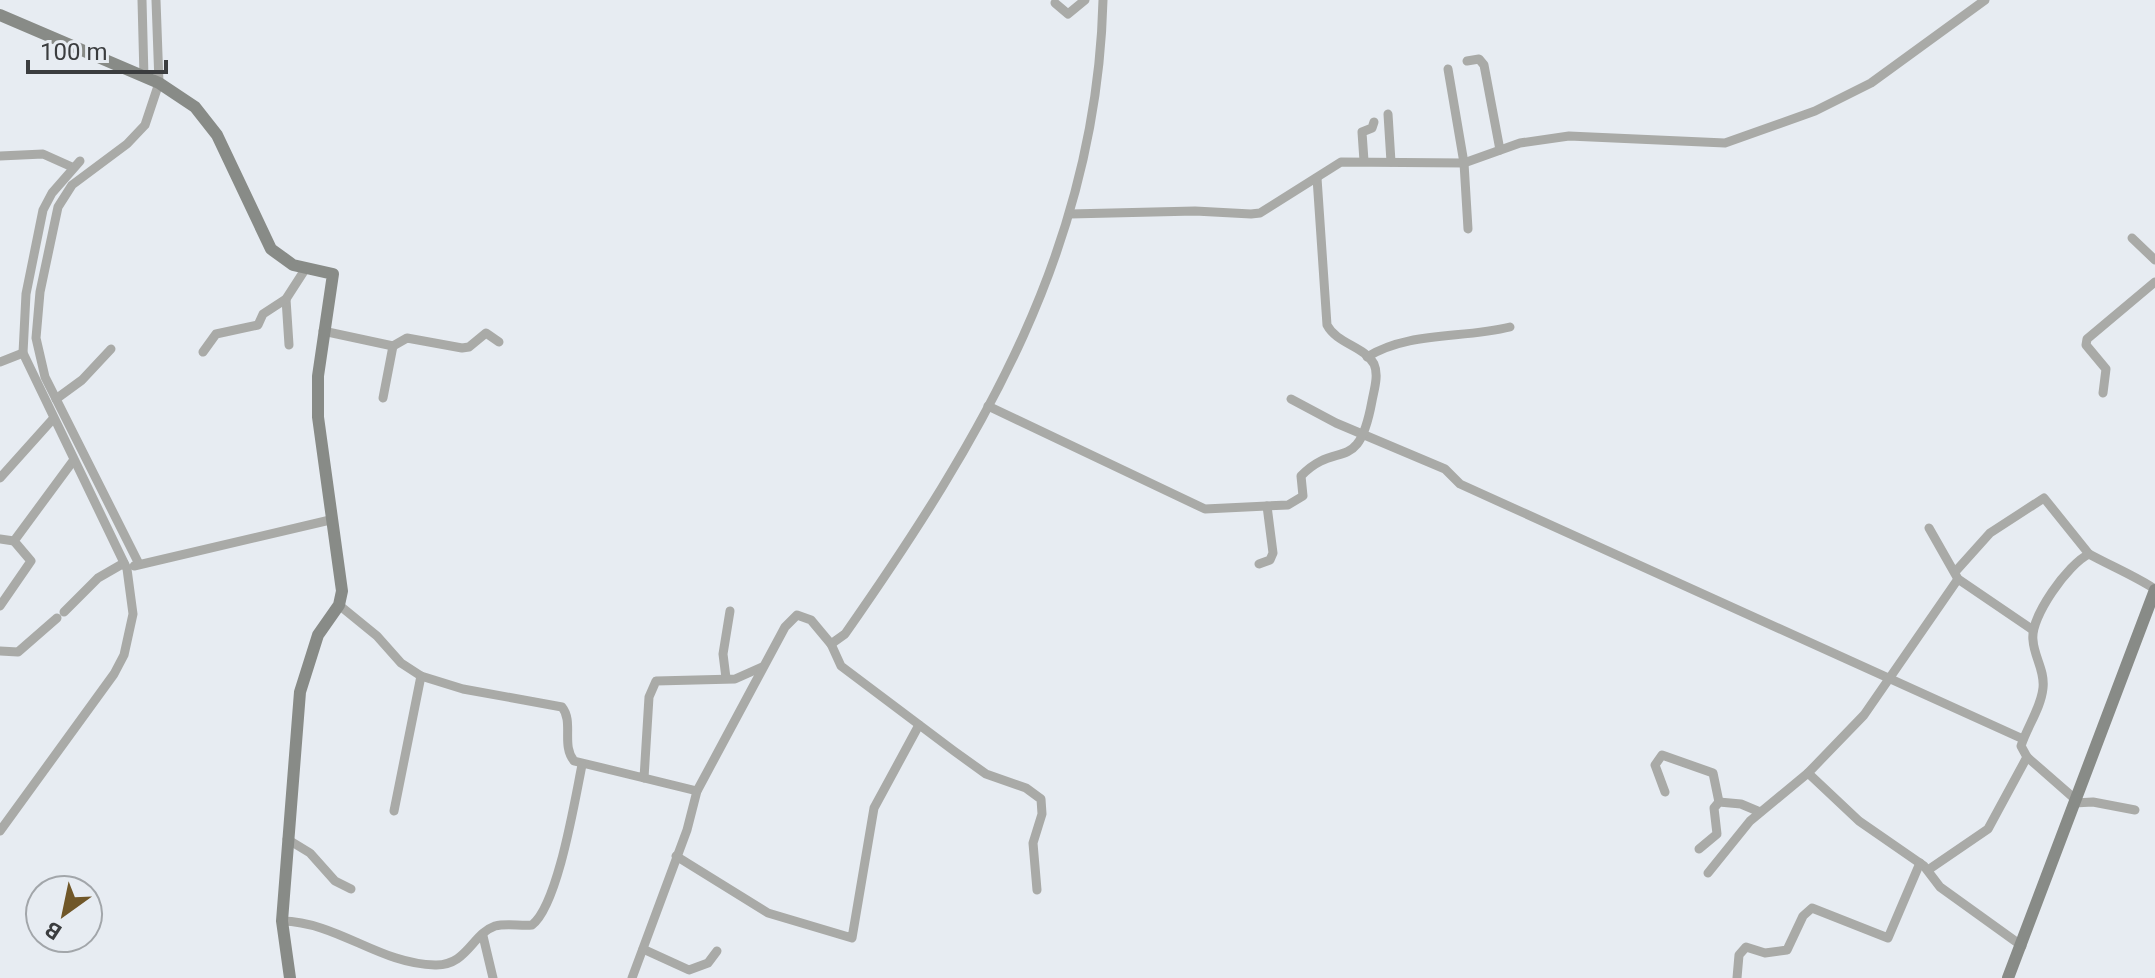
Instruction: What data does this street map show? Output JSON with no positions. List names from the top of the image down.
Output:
{
  "scale_bar": "100 m",
  "north": "bottom left"
}
